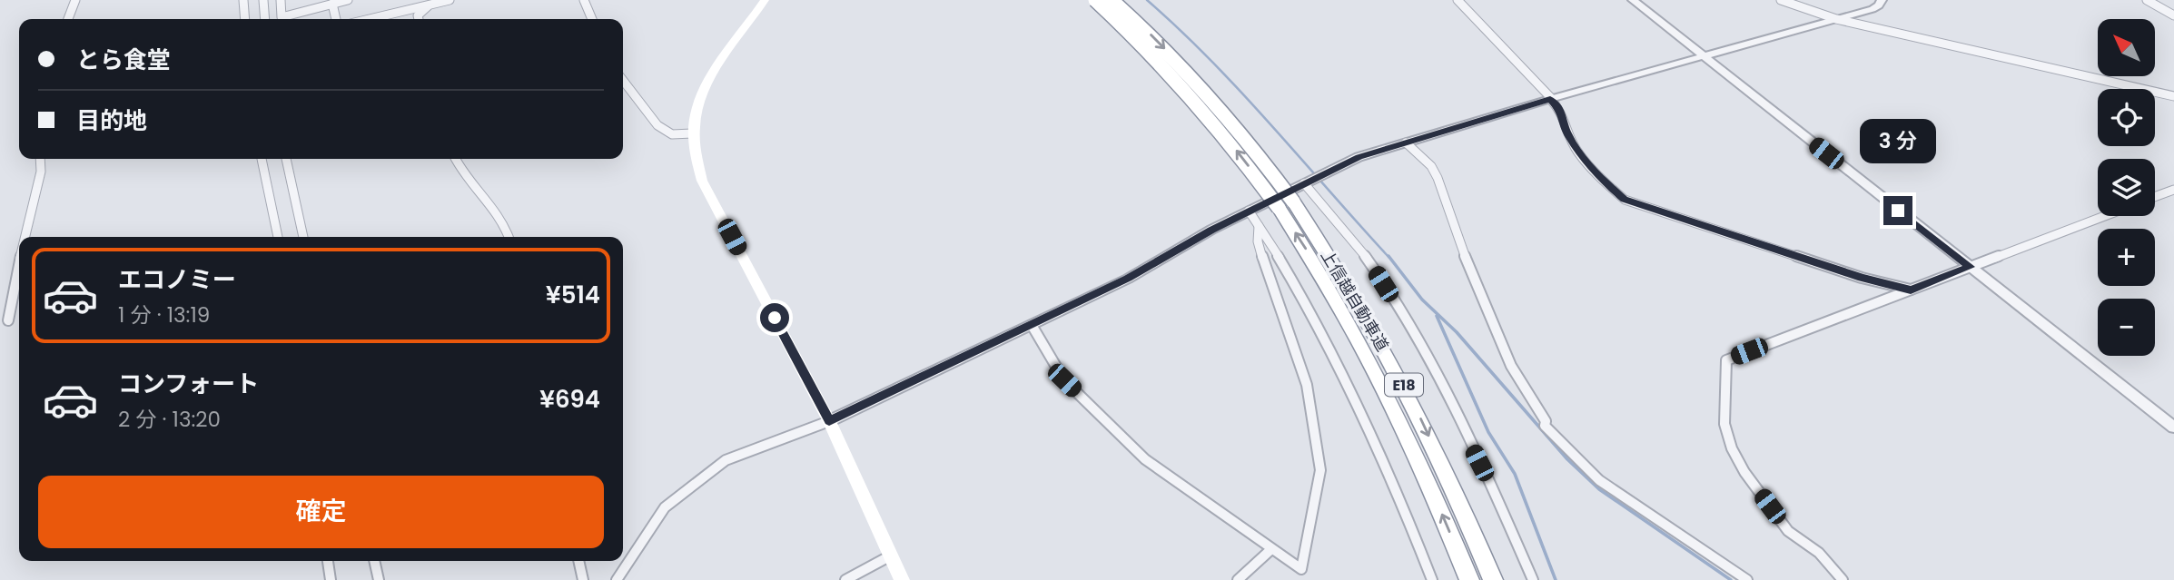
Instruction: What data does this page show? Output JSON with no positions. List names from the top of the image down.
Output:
{
  "streets": {
    "highway": ["上信越自動車道", "E18"]
  },
  "north": "top left",
  "page": {
    "map_buttons": ["+", "−"],
    "banner": ["とら食堂", "目的地"],
    "bubble": "3 分",
    "list": [
      {
        "name": "エコノミー",
        "note": "1 分 · 13:19",
        "value": "¥514"
      },
      {
        "name": "コンフォート",
        "note": "2 分 · 13:20",
        "value": "¥694"
      }
    ],
    "buttons": "確定"
  }
}
